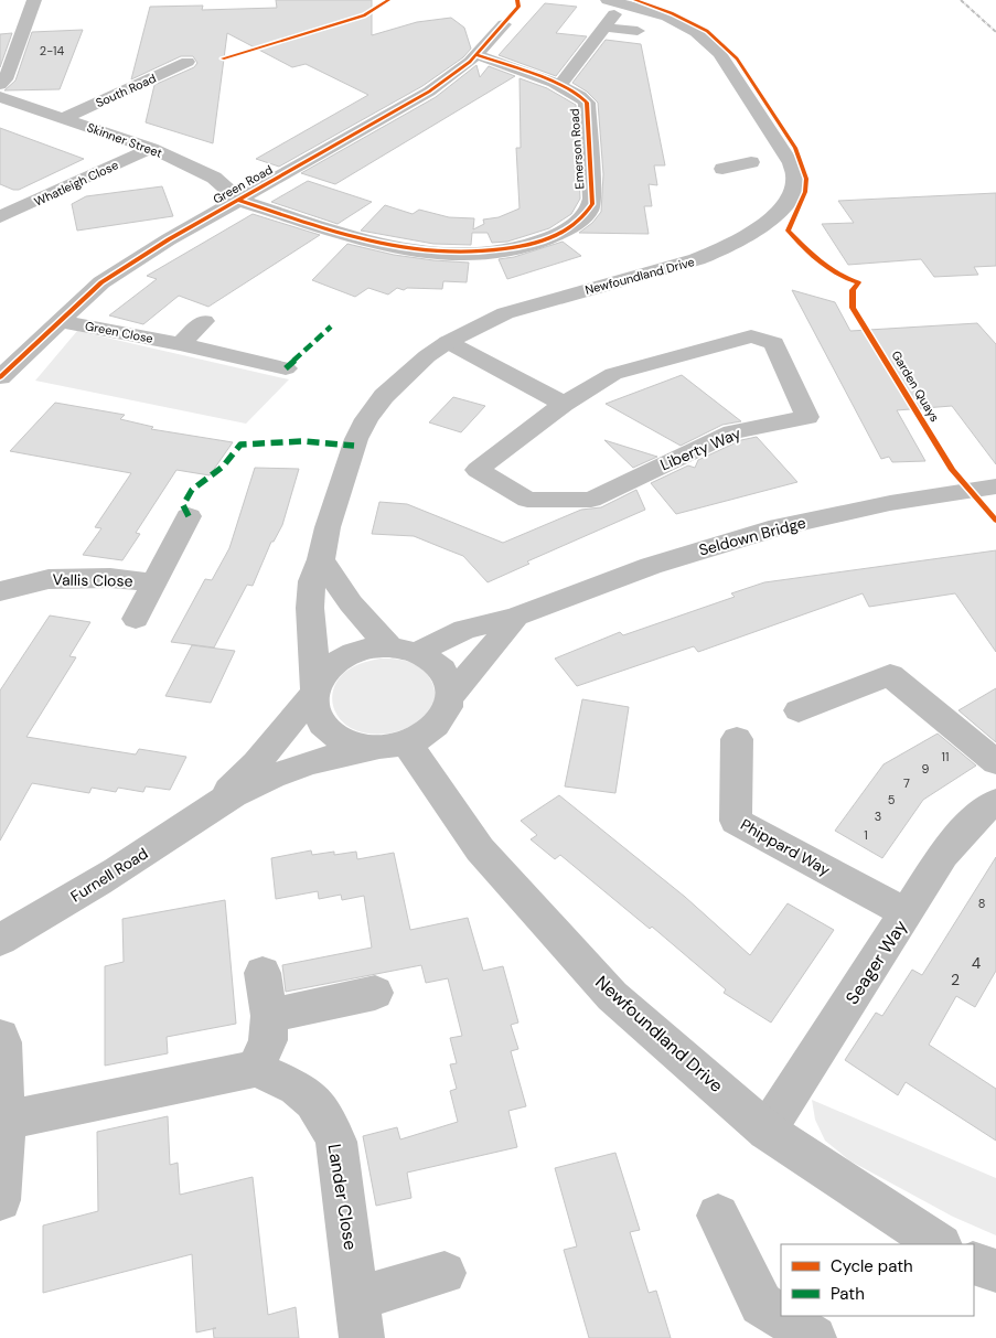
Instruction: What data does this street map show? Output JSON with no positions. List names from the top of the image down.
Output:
{
  "streets": {
    "street": [
      "South Road",
      "Skinner Street",
      "Emerson Road",
      "Whatleigh Close",
      "Green Road",
      "Newfoundland Drive",
      "Green Close",
      "Liberty Way",
      "Seldown Bridge",
      "Vallis Close",
      "Phippard Way",
      "Furnell Road",
      "Seager Way",
      "Lander Close"
    ],
    "cycle path": ["Garden Quays"]
  },
  "crossings": [
    ["South Road", "Skinner Street"],
    ["Skinner Street", "Emerson Road"],
    ["Skinner Street", "Whatleigh Close"],
    ["Skinner Street", "Green Road"],
    ["Emerson Road", "Green Road"],
    ["Green Road", "Green Close"],
    ["Newfoundland Drive", "Seldown Bridge"],
    ["Newfoundland Drive", "Furnell Road"],
    ["Newfoundland Drive", "Seager Way"],
    ["Seldown Bridge", "Furnell Road"],
    ["Phippard Way", "Seager Way"]
  ],
  "house_numbers": [
    "2-14",
    "11",
    "9",
    "7",
    "5",
    "3",
    "1",
    "8",
    "4",
    "2"
  ],
  "legend": ["Cycle path", "Path"]
}
